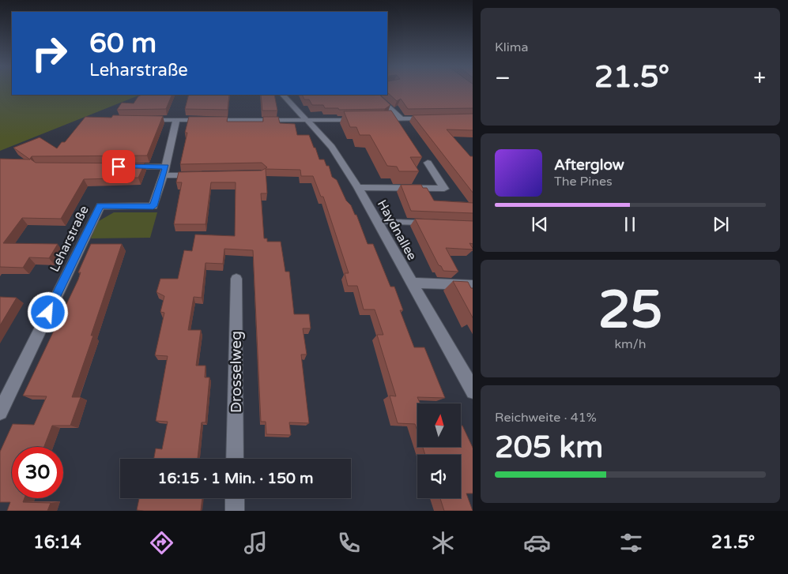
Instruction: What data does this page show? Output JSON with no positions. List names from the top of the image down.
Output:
{
  "streets": {
    "street": ["Haydnallee", "Leharstraße", "Drosselweg"]
  },
  "north": "top",
  "page": {
    "tile": [
      "Klima",
      ["25", "km/h"],
      ["Reichweite · 41%", "205 km"]
    ],
    "turn": ["60 m", "Leharstraße"],
    "heat": ["−", "21.5°", "+"],
    "song": ["Afterglow", "The Pines"],
    "limit": "30",
    "trip": "16:15 · 1 Min. · 150 m",
    "tabs": ["16:14", "21.5°"]
  }
}
